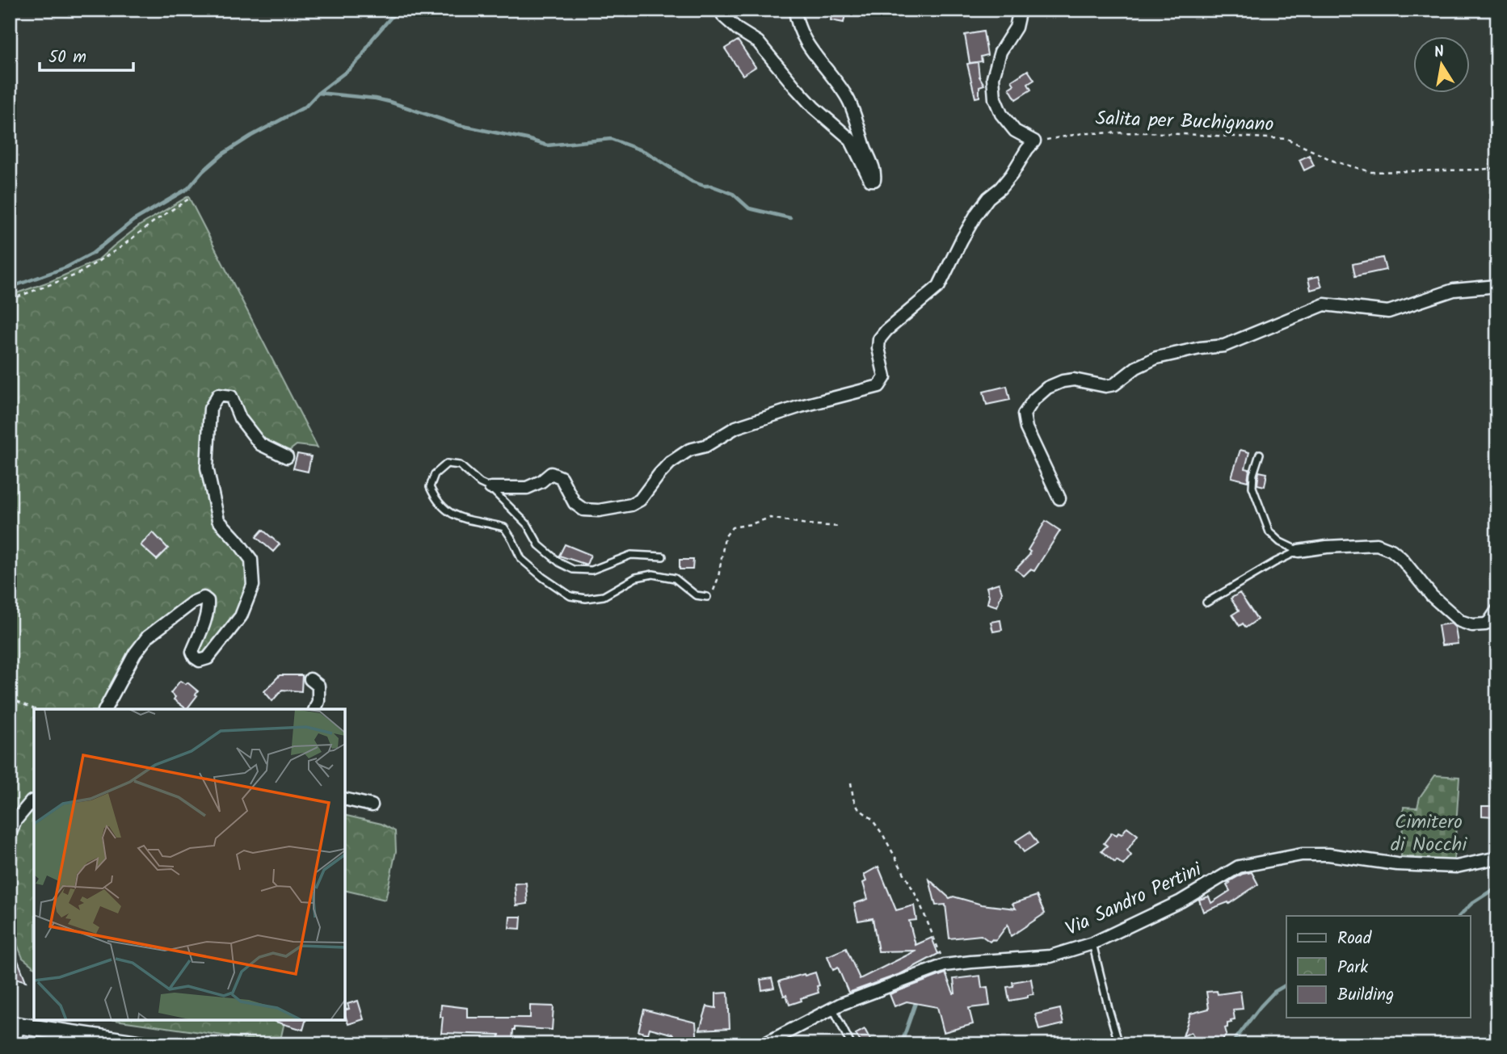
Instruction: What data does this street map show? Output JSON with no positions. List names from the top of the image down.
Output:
{
  "streets": {
    "street": ["Via Sandro Pertini"],
    "path": ["Salita per Buchignano"]
  },
  "parks": ["Cimitero di Nocchi"],
  "legend": ["Road", "Park", "Building"],
  "scale_bar": "50 m",
  "north": "top"
}
